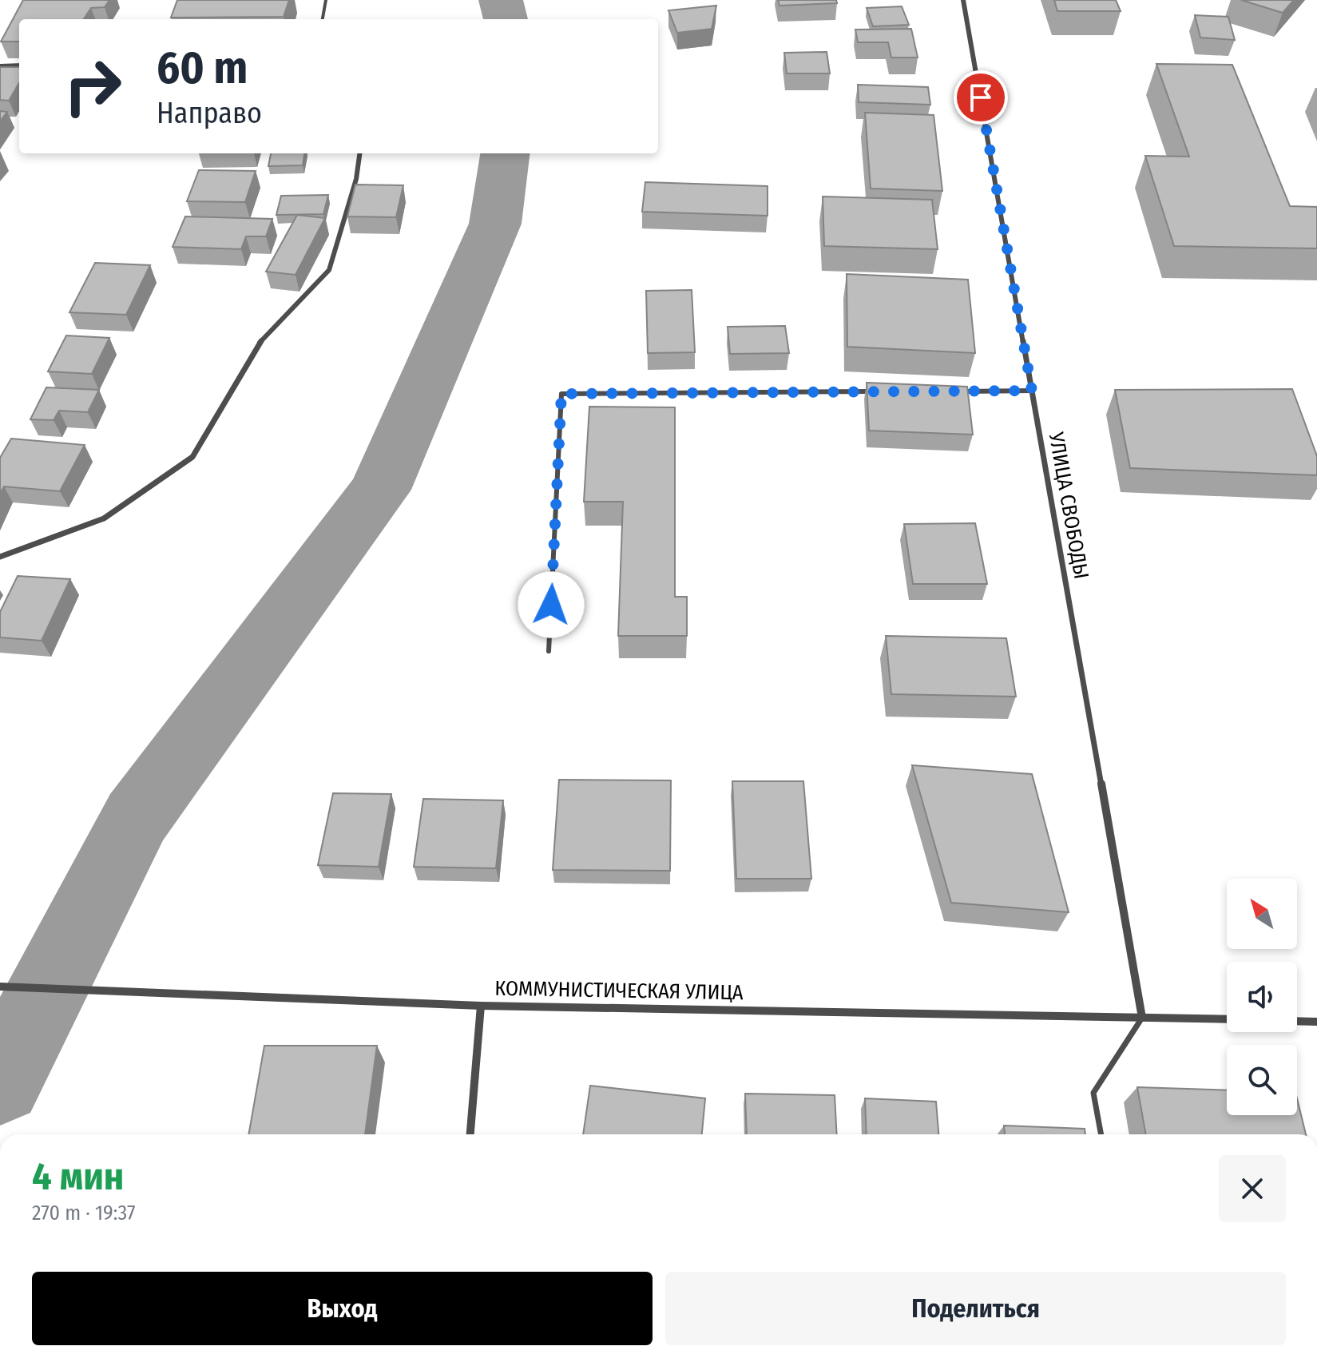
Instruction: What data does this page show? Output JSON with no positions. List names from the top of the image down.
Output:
{
  "streets": {
    "street": ["УЛИЦА СВОБОДЫ", "КОММУНИСТИЧЕСКАЯ УЛИЦА"]
  },
  "crossings": [
    ["УЛИЦА СВОБОДЫ", "КОММУНИСТИЧЕСКАЯ УЛИЦА"]
  ],
  "north": "top left",
  "page": {
    "turn": ["60 m", "Направо"],
    "heading": ["4 мин", "270 m · 19:37"],
    "buttons": ["Выход", "Поделиться"]
  }
}
